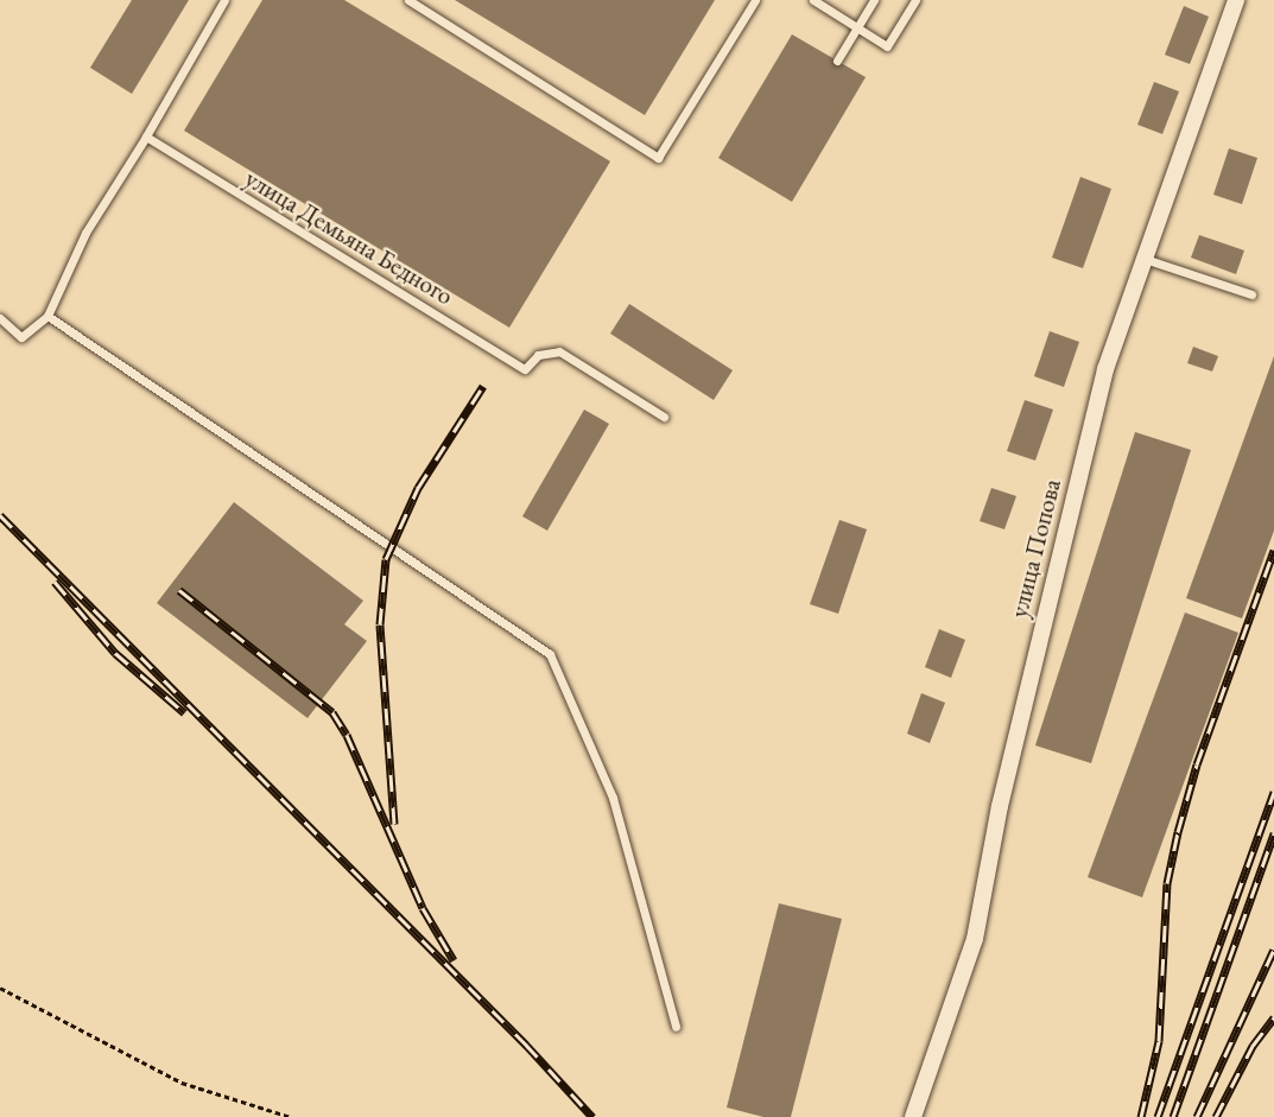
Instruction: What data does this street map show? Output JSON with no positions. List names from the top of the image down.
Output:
{
  "streets": {
    "street": ["улица Попова"],
    "lane": ["улица Демьяна Бедного"]
  }
}
